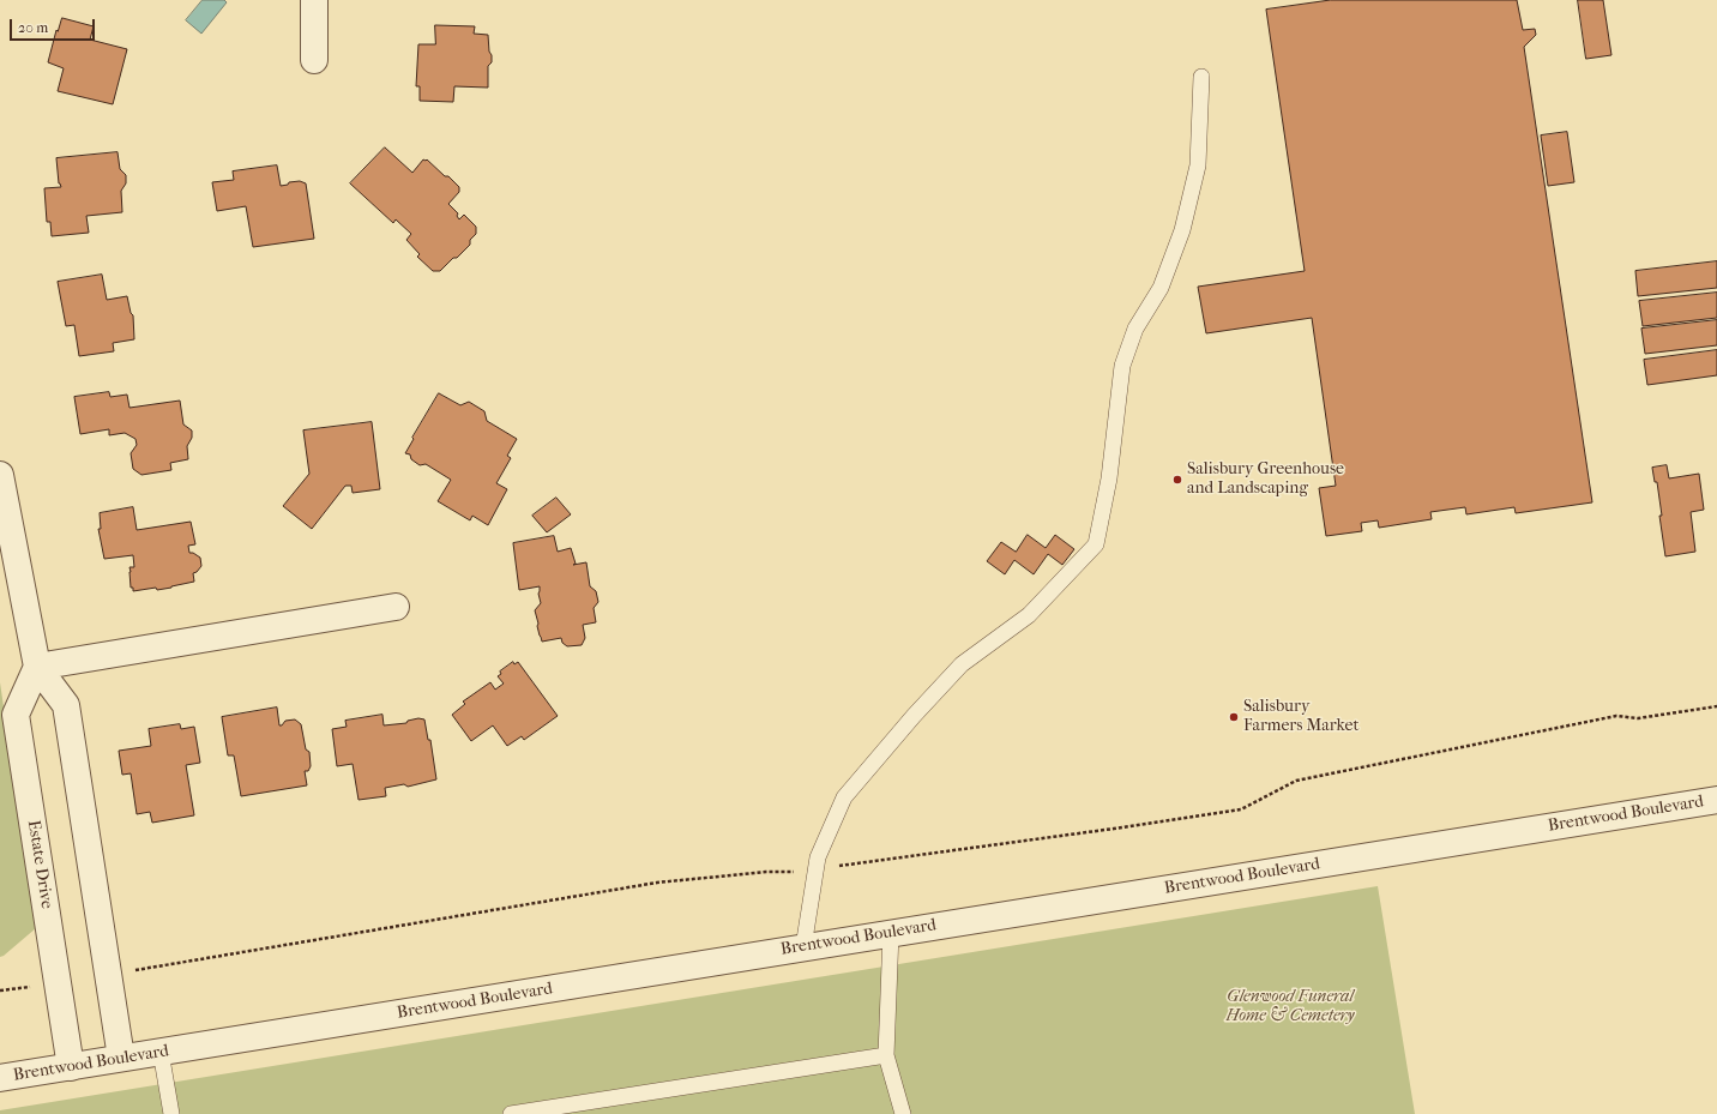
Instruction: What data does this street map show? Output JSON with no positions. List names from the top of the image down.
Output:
{
  "streets": {
    "street": ["Brentwood Boulevard", "Estate Drive"]
  },
  "crossings": [
    ["Brentwood Boulevard", "Estate Drive"]
  ],
  "parks": ["Glenwood Funeral Home & Cemetery"],
  "places": ["Salisbury Greenhouse and Landscaping", "Salisbury Farmers Market"],
  "scale_bar": "20 m"
}
